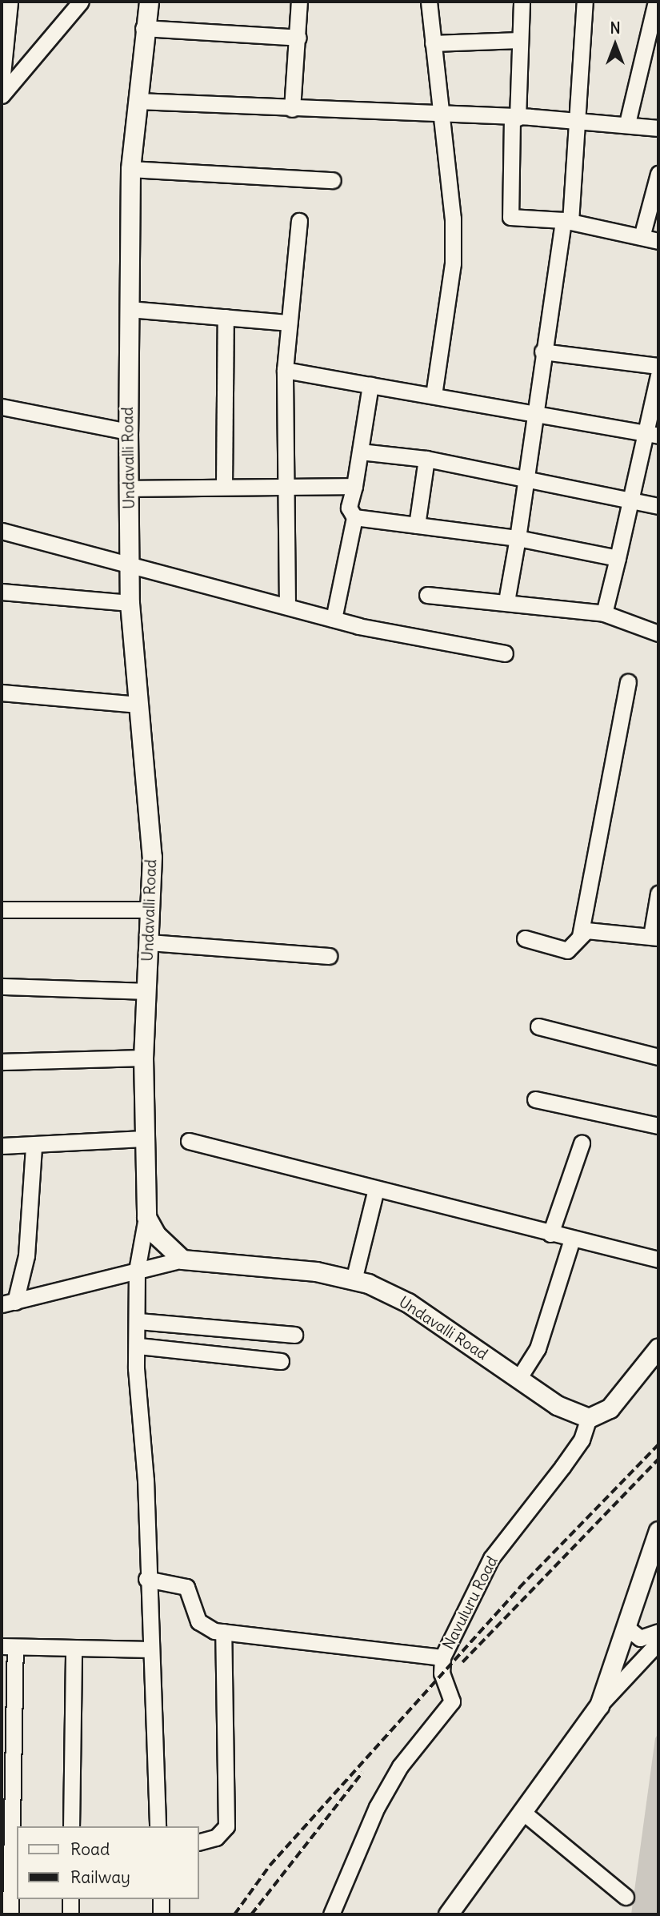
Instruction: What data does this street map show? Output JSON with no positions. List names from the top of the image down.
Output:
{
  "streets": {
    "main road": ["Undavalli Road"],
    "street": ["Navuluru Road"]
  },
  "crossings": [
    ["Undavalli Road", "Navuluru Road"]
  ],
  "legend": ["Road", "Railway"],
  "north": "top"
}
